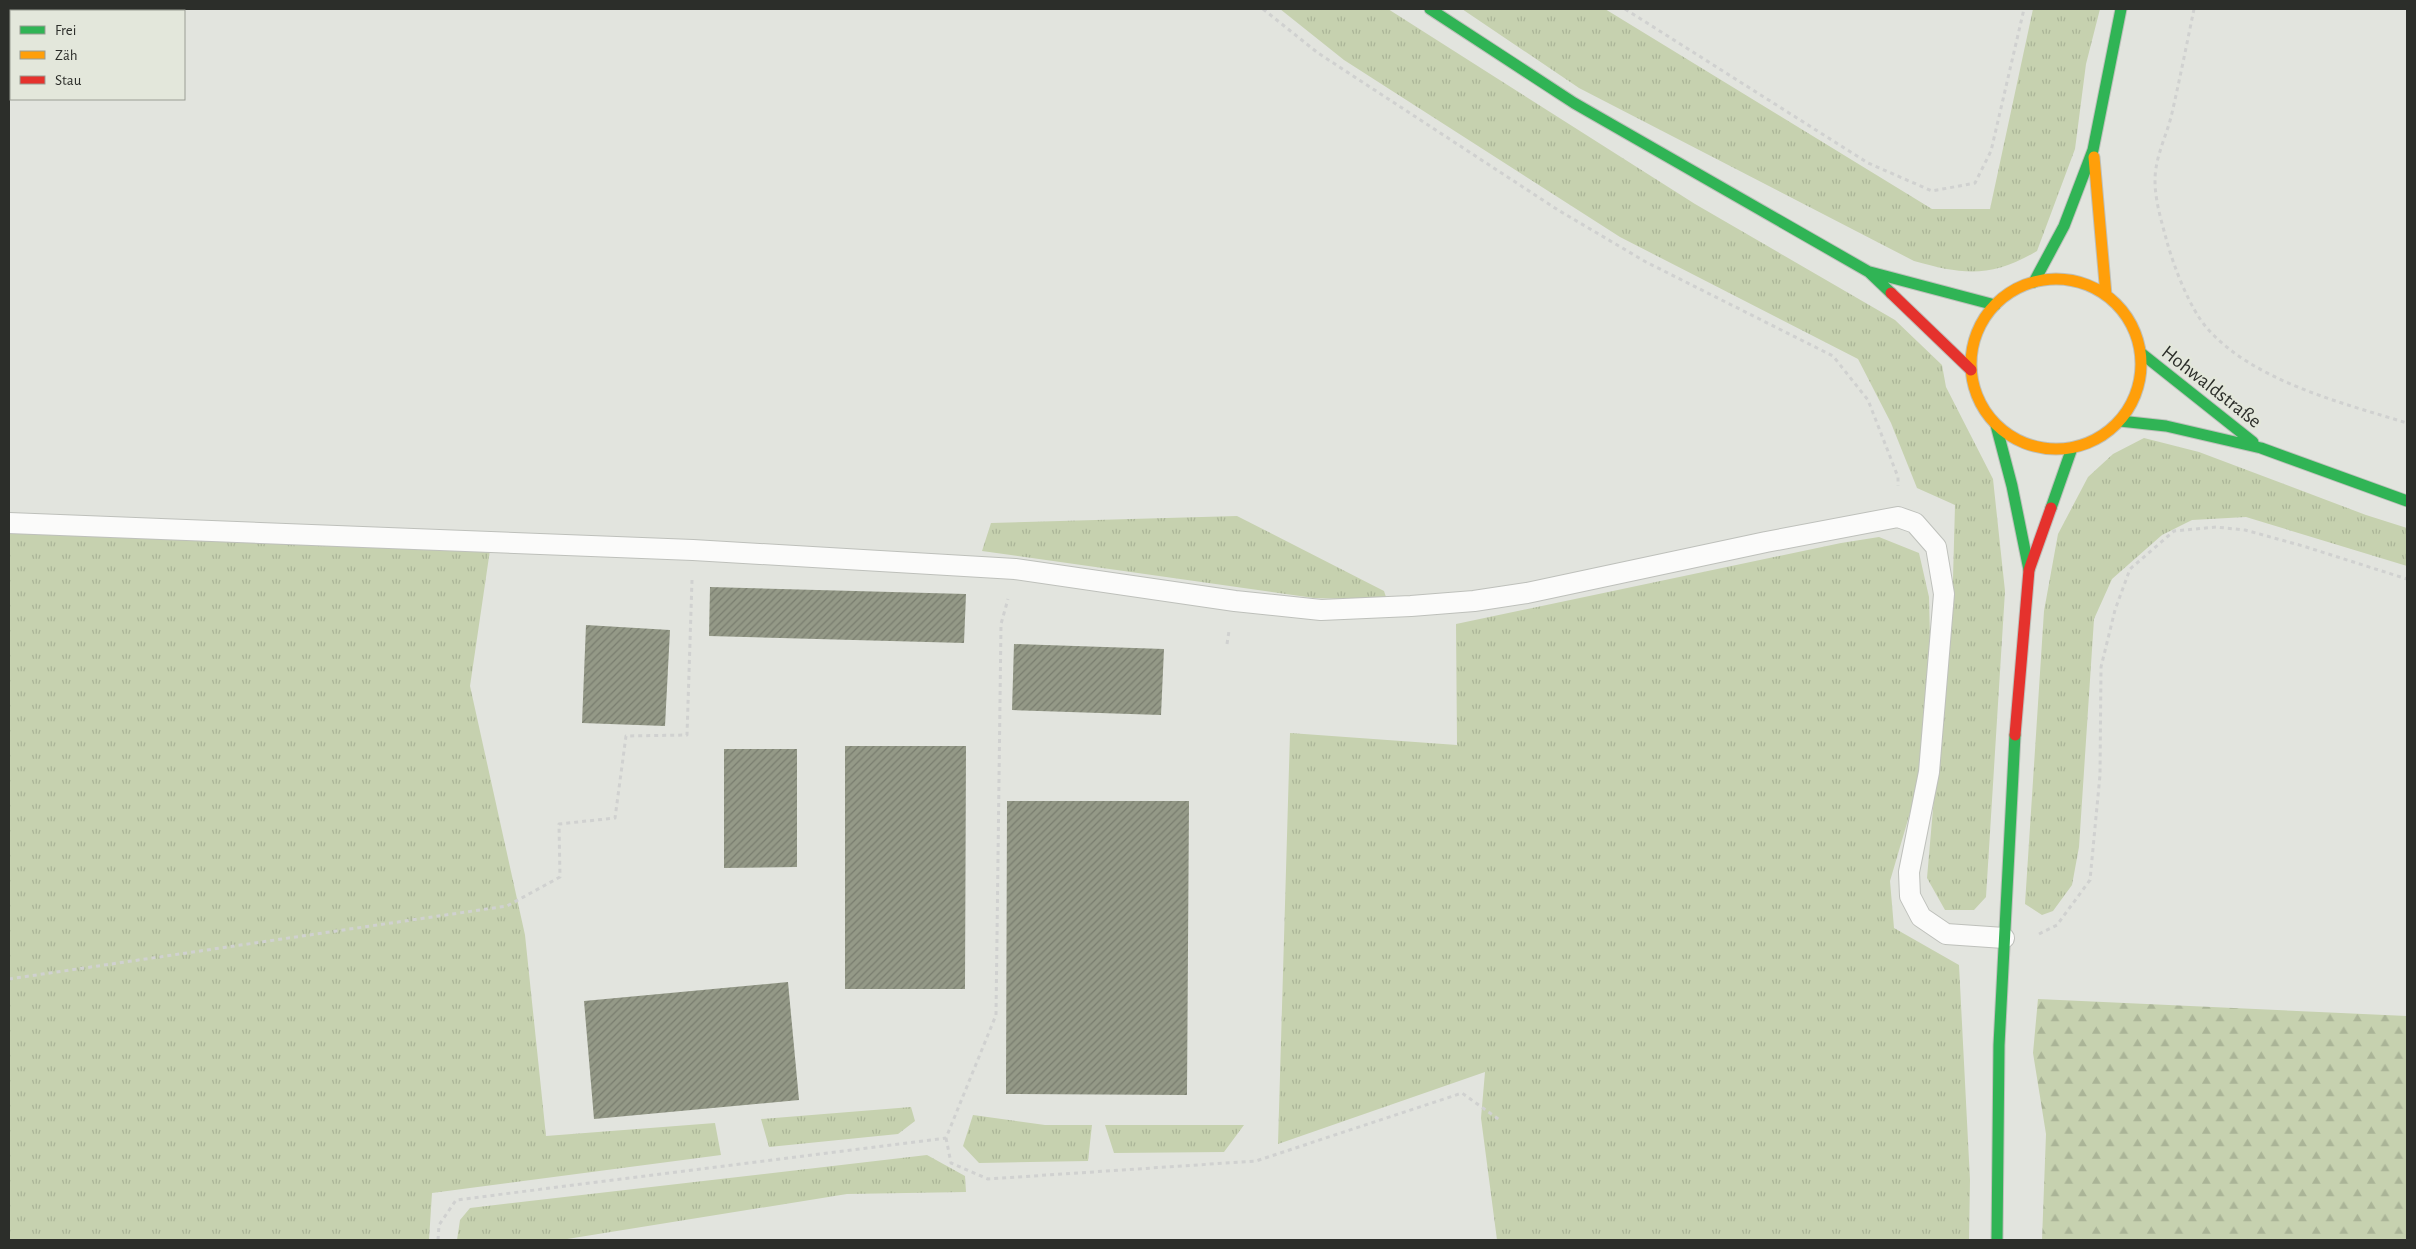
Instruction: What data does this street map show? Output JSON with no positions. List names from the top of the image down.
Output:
{
  "streets": {
    "street": ["Hohwaldstraße"]
  },
  "legend": ["Frei", "Zäh", "Stau"]
}
